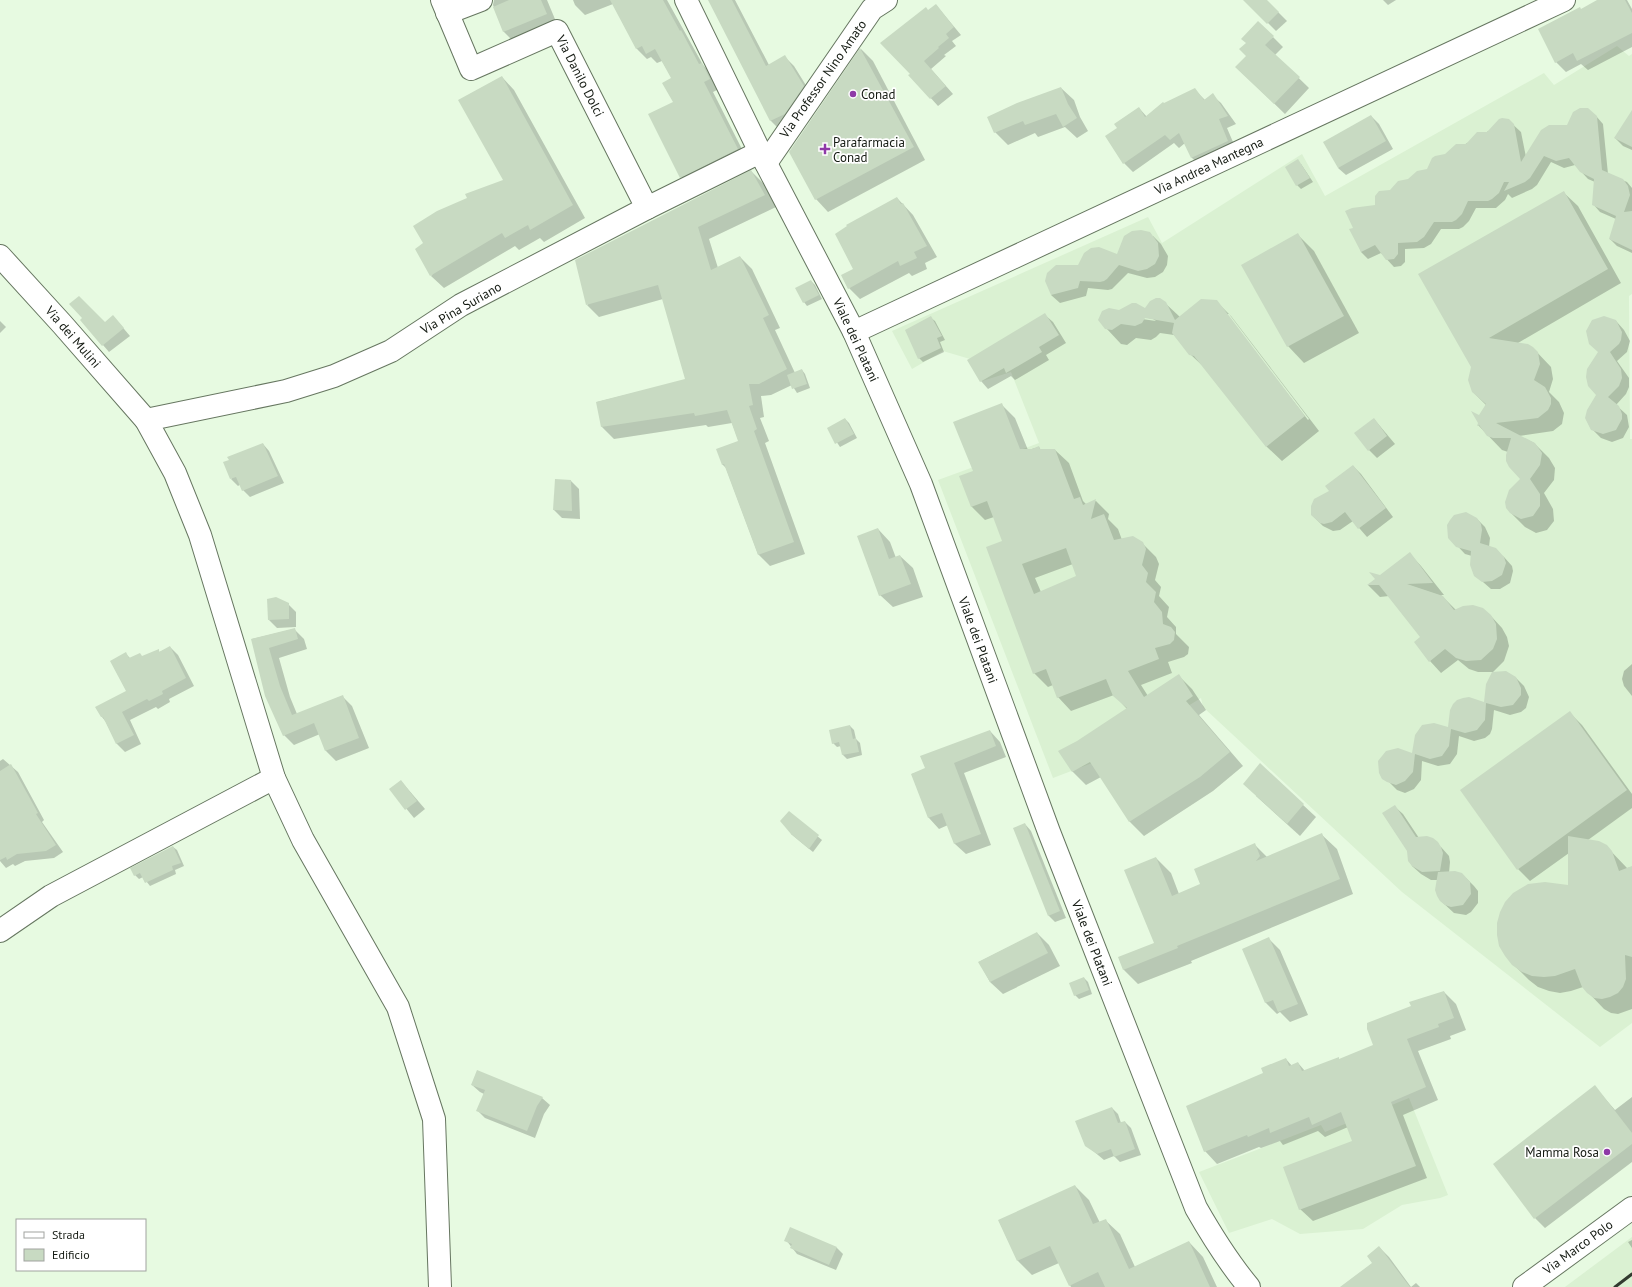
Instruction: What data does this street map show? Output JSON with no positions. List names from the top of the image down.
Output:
{
  "streets": {
    "street": [
      "Via Danilo Dolci",
      "Via Professor Nino Amato",
      "Via Andrea Mantegna",
      "Via Pina Suriano",
      "Via dei Mulini",
      "Viale dei Platani",
      "Via Marco Polo"
    ]
  },
  "crossings": [
    ["Via Danilo Dolci", "Via Pina Suriano"],
    ["Via Professor Nino Amato", "Via Pina Suriano"],
    ["Via Professor Nino Amato", "Viale dei Platani"],
    ["Via Andrea Mantegna", "Viale dei Platani"],
    ["Via Pina Suriano", "Via dei Mulini"],
    ["Via Pina Suriano", "Viale dei Platani"]
  ],
  "places": {
    "other": ["Conad", "Mamma Rosa"],
    "health": ["Parafarmacia Conad"]
  },
  "legend": ["Strada", "Edificio"]
}
